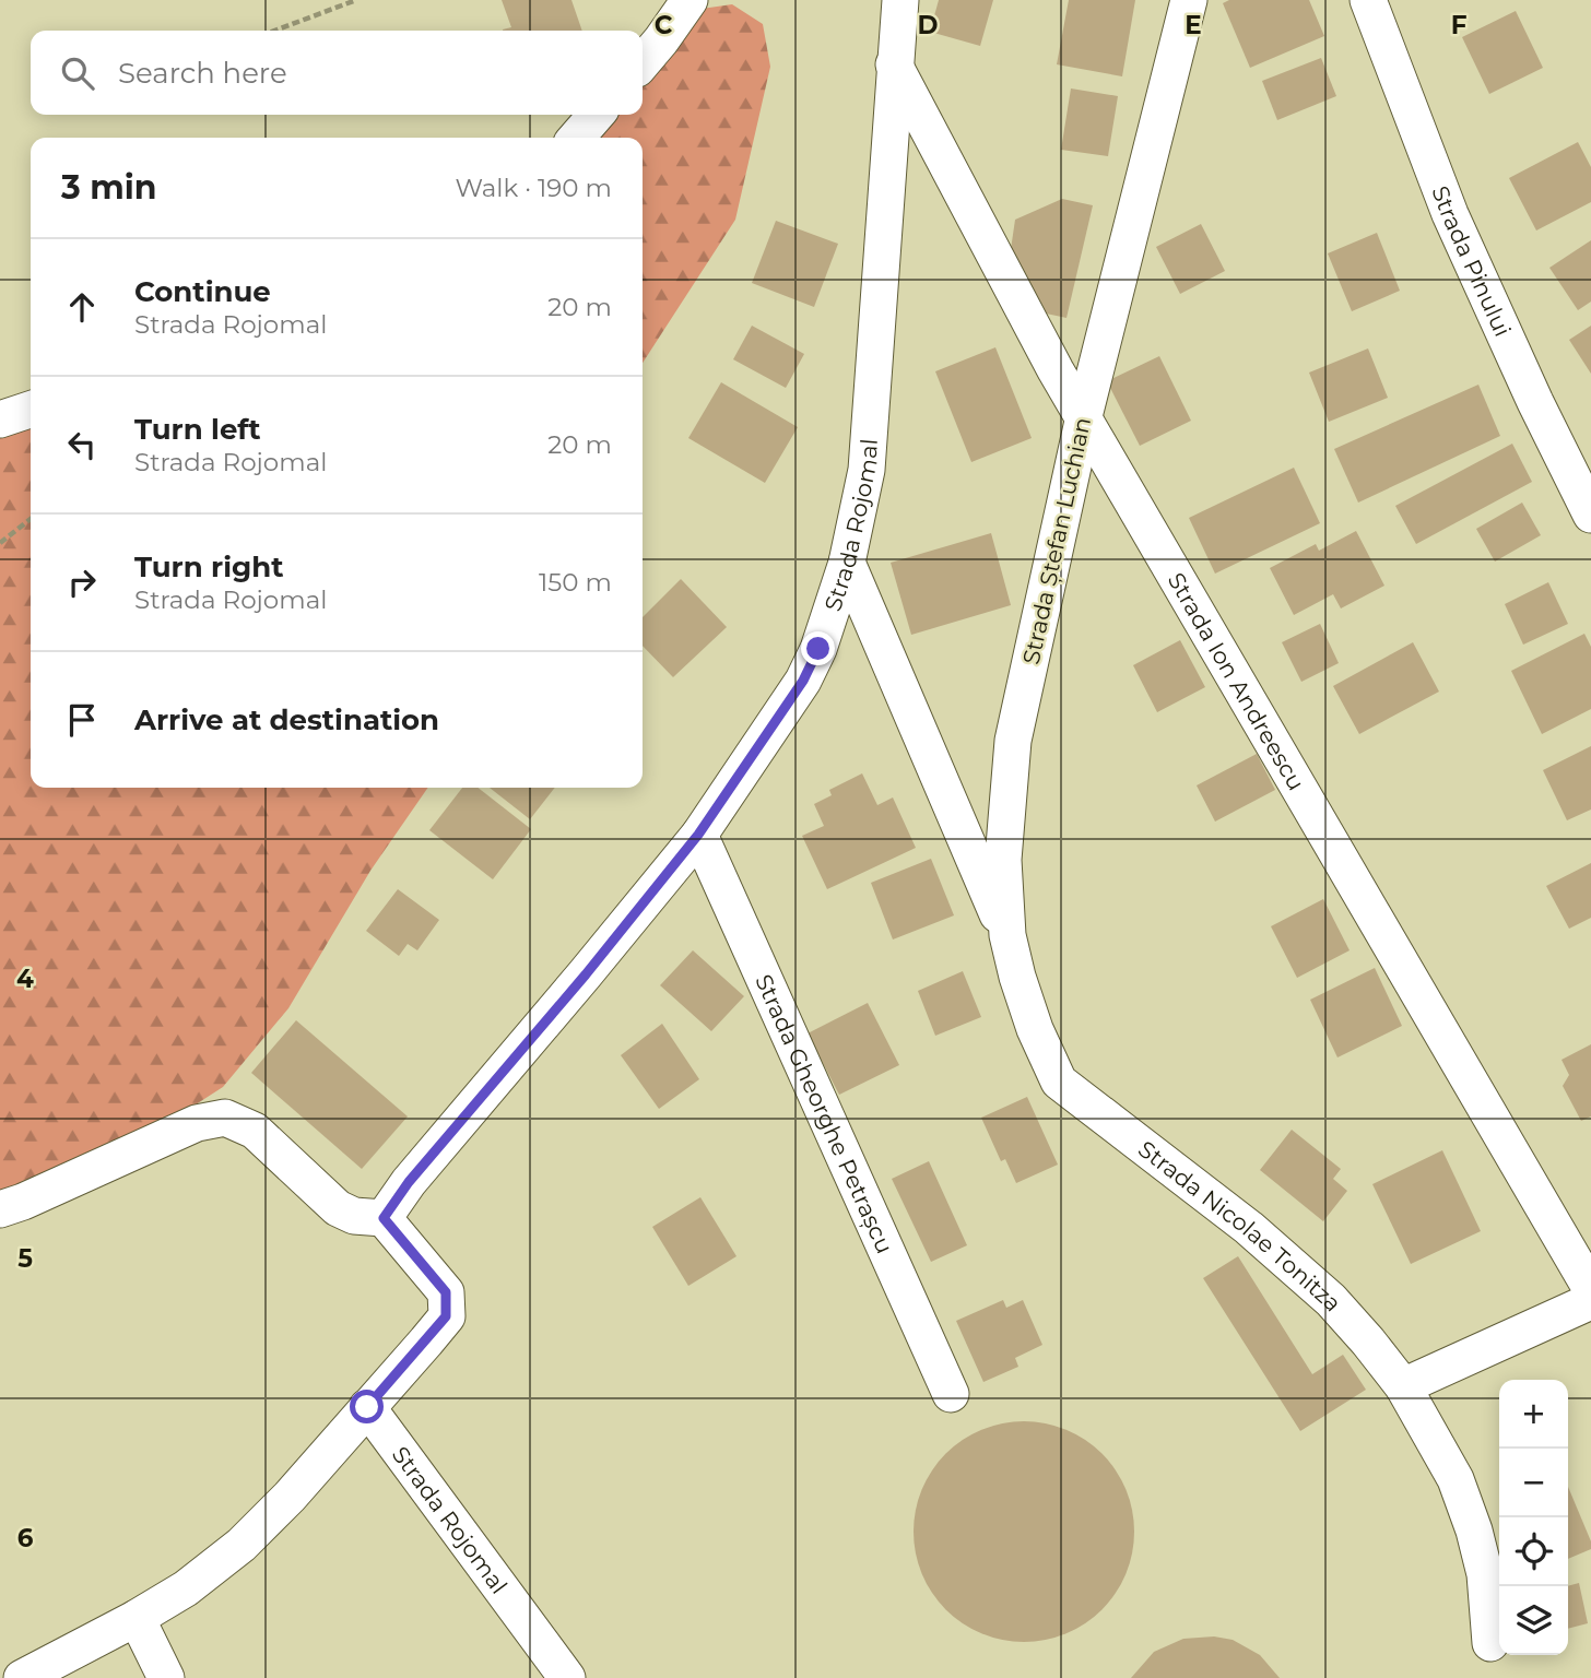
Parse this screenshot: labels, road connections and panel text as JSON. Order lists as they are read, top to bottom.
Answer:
{
  "streets": {
    "street": [
      "Strada Pinului",
      "Strada Rojomal",
      "Strada Ștefan Luchian",
      "Strada Ion Andreescu",
      "Strada Gheorghe Petrașcu",
      "Strada Nicolae Tonitza"
    ]
  },
  "crossings": [
    ["Strada Rojomal", "Strada Ion Andreescu"],
    ["Strada Rojomal", "Strada Gheorghe Petrașcu"],
    ["Strada Ștefan Luchian", "Strada Ion Andreescu"],
    ["Strada Ștefan Luchian", "Strada Nicolae Tonitza"]
  ],
  "page": {
    "search": "Search here",
    "heading": ["3 min", "Walk · 190 m"],
    "list": [
      ["Continue", "Strada Rojomal", "20 m"],
      ["Turn left", "Strada Rojomal", "20 m"],
      ["Turn right", "Strada Rojomal", "150 m"],
      "Arrive at destination"
    ],
    "map_buttons": ["+", "−"]
  },
  "grid": {
    "columns": [
      "C",
      "D",
      "E",
      "F"
    ],
    "rows": ["4", "5", "6"]
  }
}
